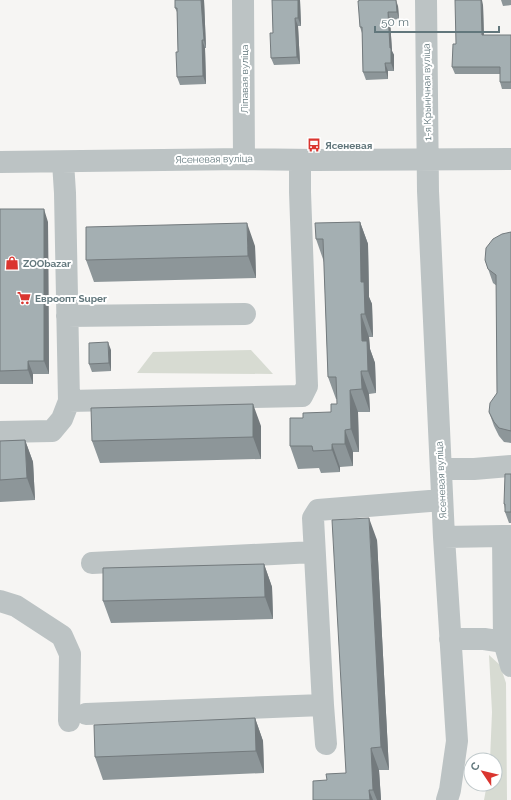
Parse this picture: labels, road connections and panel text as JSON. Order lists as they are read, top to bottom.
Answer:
{
  "streets": {
    "street": ["Ліпавая вуліца", "1-я Крынічная вуліца", "Ясеневая вуліца"]
  },
  "crossings": [
    ["Ліпавая вуліца", "Ясеневая вуліца"],
    ["1-я Крынічная вуліца", "Ясеневая вуліца"]
  ],
  "places": {
    "bus stop": ["Ясеневая"],
    "shop": ["ZOObazar"],
    "supermarket": ["Евроопт Super"]
  },
  "scale_bar": "50 m",
  "north": "top left"
}
